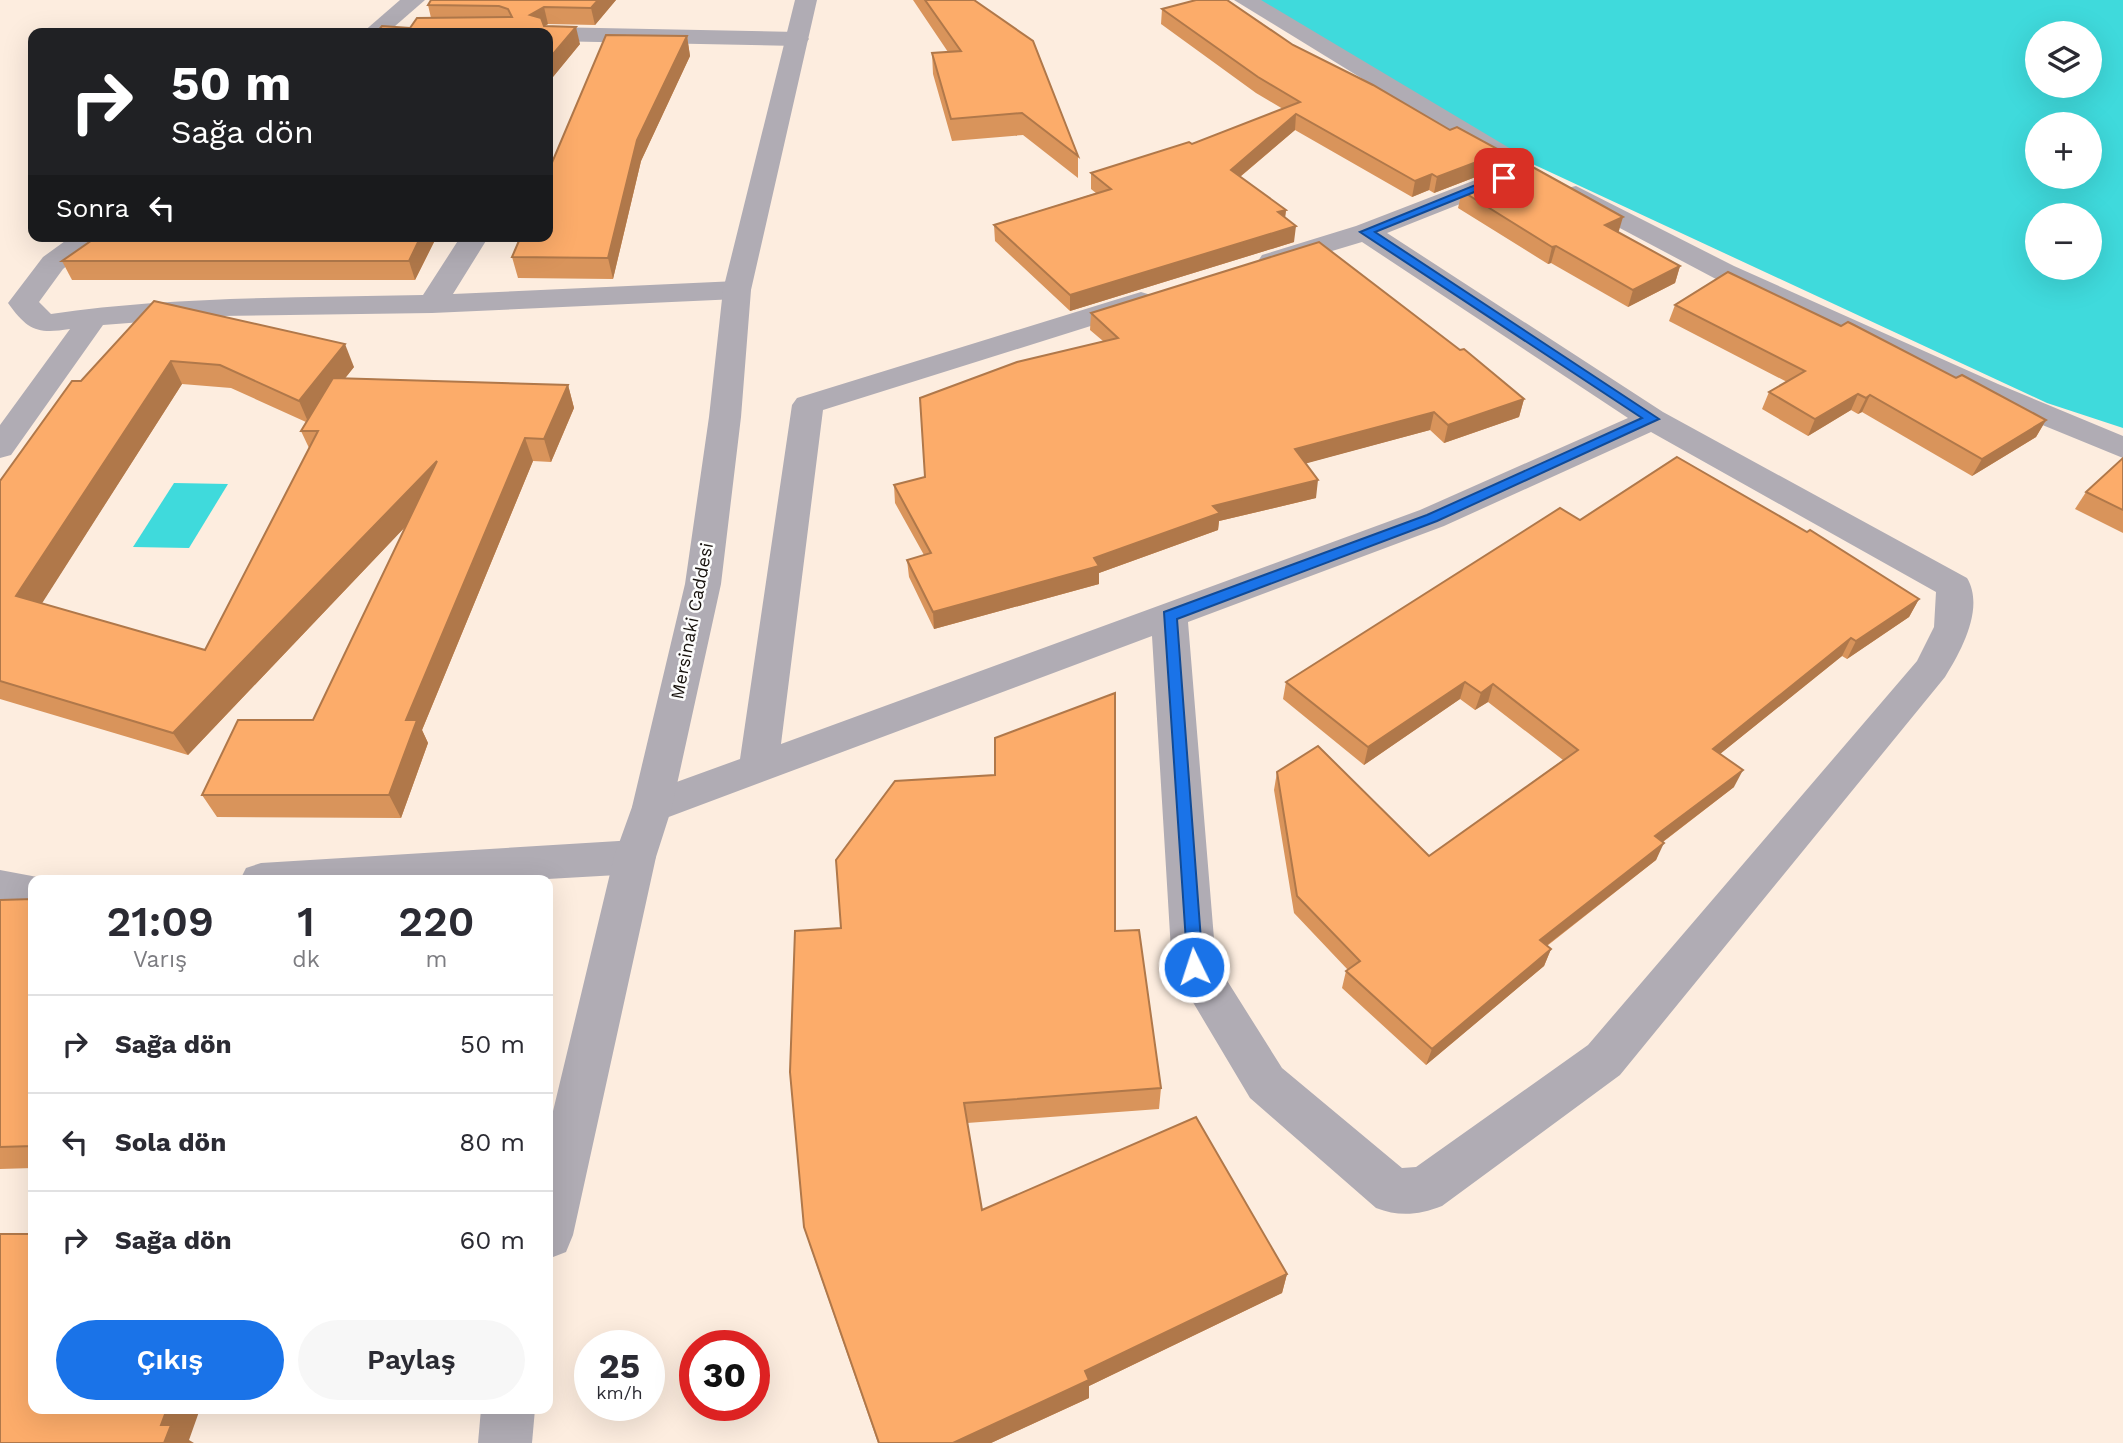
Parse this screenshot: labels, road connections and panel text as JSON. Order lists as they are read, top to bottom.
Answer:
{
  "streets": {
    "street": ["Mersinaki Caddesi"]
  },
  "page": {
    "map_buttons": ["+", "−"],
    "turn": ["50 m", "Sağa dön"],
    "then": "Sonra",
    "eta": [
      "21:09",
      "Varış",
      "1",
      "dk",
      "220",
      "m"
    ],
    "list": [
      {
        "name": "Sağa dön",
        "value": "50 m"
      },
      {
        "name": "Sola dön",
        "value": "80 m"
      },
      {
        "name": "Sağa dön",
        "value": "60 m"
      }
    ],
    "buttons": ["Çıkış", "Paylaş"],
    "speed": "25 km/h",
    "limit": "30"
  }
}
